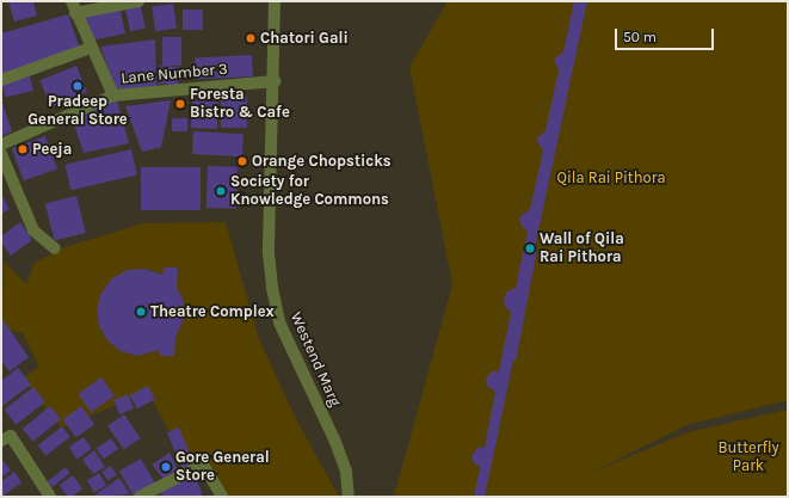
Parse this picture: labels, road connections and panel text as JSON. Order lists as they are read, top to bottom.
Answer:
{
  "streets": {
    "street": ["Lane Number 3", "Westend Marg"]
  },
  "crossings": [
    ["Lane Number 3", "Westend Marg"]
  ],
  "parks": ["Qila Rai Pithora", "Butterfly Park"],
  "places": [
    "Chatori Gali",
    "Pradeep General Store",
    "Foresta Bistro & Cafe",
    "Peeja",
    "Orange Chopsticks",
    "Society for Knowledge Commons",
    "Wall of Qila Rai Pithora",
    "Theatre Complex",
    "Gore General Store"
  ],
  "scale_bar": "50 m"
}
